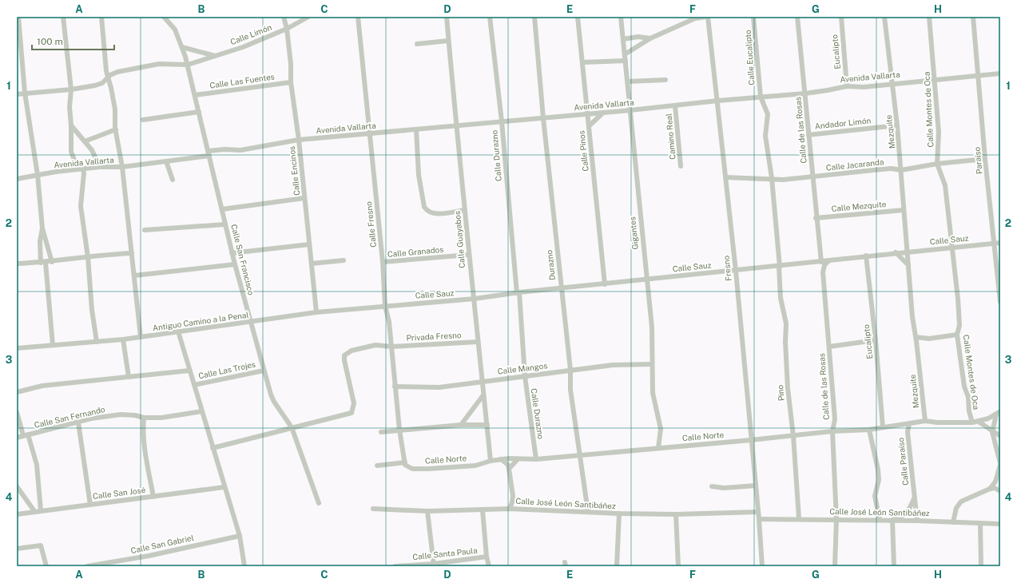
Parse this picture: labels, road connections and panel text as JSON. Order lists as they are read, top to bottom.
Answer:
{
  "streets": {
    "street": [
      "Calle Limón",
      "Eucalipto",
      "Calle Eucalipto",
      "Avenida Vallarta",
      "Calle Las Fuentes",
      "Calle Montes de Oca",
      "Andador Limón",
      "Calle de las Rosas",
      "Mezquite",
      "Camino Real",
      "Calle Pinos",
      "Calle Durazno",
      "Paraíso",
      "Calle Jacaranda",
      "Calle Encinos",
      "Calle Mezquite",
      "Calle Fresno",
      "Gigantes",
      "Calle Guayabos",
      "Calle Sauz",
      "Calle Granados",
      "Calle San Francisco",
      "Durazno",
      "Fresno",
      "Antiguo Camino a la Penal",
      "Privada Fresno",
      "Calle Mangos",
      "Calle Las Trojes",
      "Pino",
      "Calle San Fernando",
      "Calle Norte",
      "Calle Paraíso",
      "Calle San José",
      "Calle José León Santibáñez",
      "Calle San Gabriel",
      "Calle Santa Paula"
    ]
  },
  "crossings": [
    ["Calle Limón", "Calle Encinos"],
    ["Calle Limón", "Calle San Francisco"],
    ["Eucalipto", "Avenida Vallarta"],
    ["Eucalipto", "Calle Sauz"],
    ["Eucalipto", "Calle Norte"],
    ["Calle Eucalipto", "Avenida Vallarta"],
    ["Calle Eucalipto", "Calle Jacaranda"],
    ["Calle Eucalipto", "Pino"],
    ["Avenida Vallarta", "Calle Montes de Oca"],
    ["Avenida Vallarta", "Calle de las Rosas"],
    ["Avenida Vallarta", "Mezquite"],
    ["Avenida Vallarta", "Camino Real"],
    ["Avenida Vallarta", "Calle Pinos"],
    ["Avenida Vallarta", "Calle Durazno"],
    ["Avenida Vallarta", "Paraíso"],
    ["Avenida Vallarta", "Calle Encinos"],
    ["Avenida Vallarta", "Calle Fresno"],
    ["Avenida Vallarta", "Gigantes"],
    ["Avenida Vallarta", "Calle Guayabos"],
    ["Avenida Vallarta", "Calle San Francisco"],
    ["Avenida Vallarta", "Durazno"],
    ["Avenida Vallarta", "Fresno"],
    ["Calle Las Fuentes", "Calle Encinos"],
    ["Calle Las Fuentes", "Calle San Francisco"],
    ["Calle Montes de Oca", "Calle Jacaranda"],
    ["Calle Montes de Oca", "Calle Sauz"],
    ["Calle Montes de Oca", "Calle Norte"],
    ["Andador Limón", "Calle de las Rosas"],
    ["Andador Limón", "Mezquite"],
    ["Calle de las Rosas", "Calle Jacaranda"],
    ["Calle de las Rosas", "Calle Mezquite"],
    ["Calle de las Rosas", "Calle Sauz"],
    ["Calle de las Rosas", "Calle Norte"],
    ["Calle de las Rosas", "Calle José León Santibáñez"],
    ["Mezquite", "Calle Jacaranda"],
    ["Mezquite", "Calle Mezquite"],
    ["Mezquite", "Calle Sauz"],
    ["Mezquite", "Calle Norte"],
    ["Calle Pinos", "Calle Sauz"],
    ["Calle Durazno", "Calle Sauz"],
    ["Calle Durazno", "Calle Mangos"],
    ["Calle Durazno", "Calle Norte"],
    ["Paraíso", "Calle Jacaranda"],
    ["Paraíso", "Calle Sauz"],
    ["Calle Jacaranda", "Fresno"],
    ["Calle Jacaranda", "Pino"],
    ["Calle Encinos", "Antiguo Camino a la Penal"],
    ["Calle Fresno", "Calle Sauz"],
    ["Calle Fresno", "Calle Granados"],
    ["Calle Fresno", "Antiguo Camino a la Penal"],
    ["Calle Fresno", "Privada Fresno"],
    ["Calle Fresno", "Calle Mangos"],
    ["Calle Fresno", "Calle Norte"],
    ["Gigantes", "Calle Sauz"],
    ["Gigantes", "Calle Mangos"],
    ["Gigantes", "Calle Norte"],
    ["Calle Guayabos", "Calle Sauz"],
    ["Calle Guayabos", "Calle Granados"],
    ["Calle Guayabos", "Privada Fresno"],
    ["Calle Guayabos", "Calle Mangos"],
    ["Calle Guayabos", "Calle Norte"],
    ["Calle Sauz", "Durazno"],
    ["Calle Sauz", "Fresno"],
    ["Calle Sauz", "Antiguo Camino a la Penal"],
    ["Calle Sauz", "Pino"],
    ["Calle San Francisco", "Antiguo Camino a la Penal"],
    ["Calle San Francisco", "Privada Fresno"],
    ["Calle San Francisco", "Calle Las Trojes"],
    ["Durazno", "Calle Mangos"],
    ["Durazno", "Calle Norte"],
    ["Durazno", "Calle José León Santibáñez"],
    ["Fresno", "Calle Norte"],
    ["Fresno", "Calle José León Santibáñez"],
    ["Pino", "Calle Norte"],
    ["Pino", "Calle José León Santibáñez"],
    ["Calle Norte", "Calle Paraíso"],
    ["Calle Paraíso", "Calle José León Santibáñez"]
  ],
  "scale_bar": "100 m",
  "grid": {
    "columns": [
      "A",
      "B",
      "C",
      "D",
      "E",
      "F",
      "G",
      "H"
    ],
    "rows": [
      "1",
      "2",
      "3",
      "4"
    ]
  }
}
